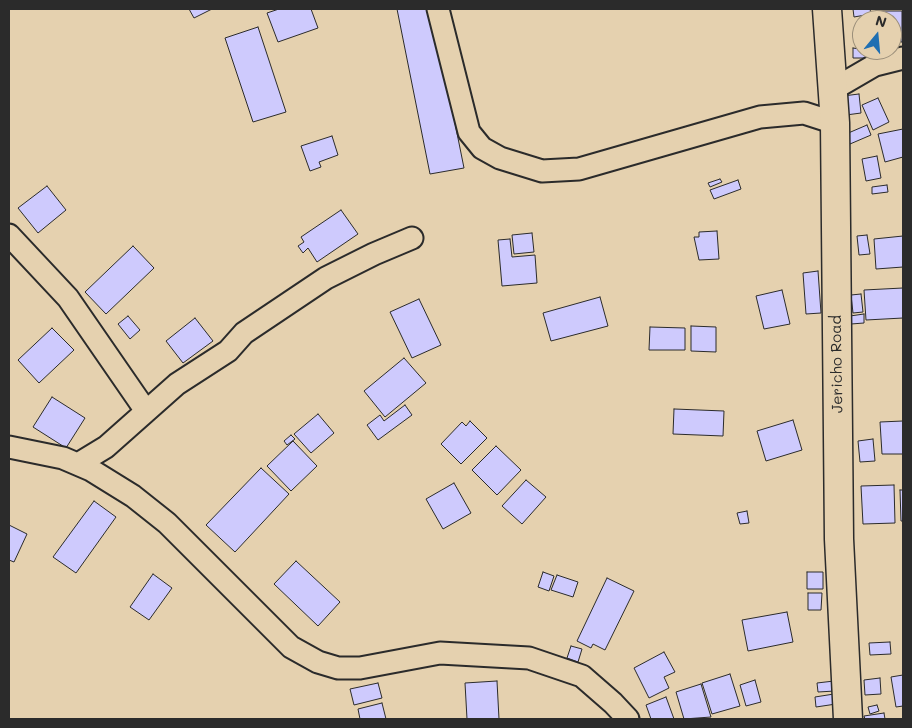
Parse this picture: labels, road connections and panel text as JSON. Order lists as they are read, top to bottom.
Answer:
{
  "streets": {
    "street": ["Jericho Road"]
  },
  "north": "top"
}
